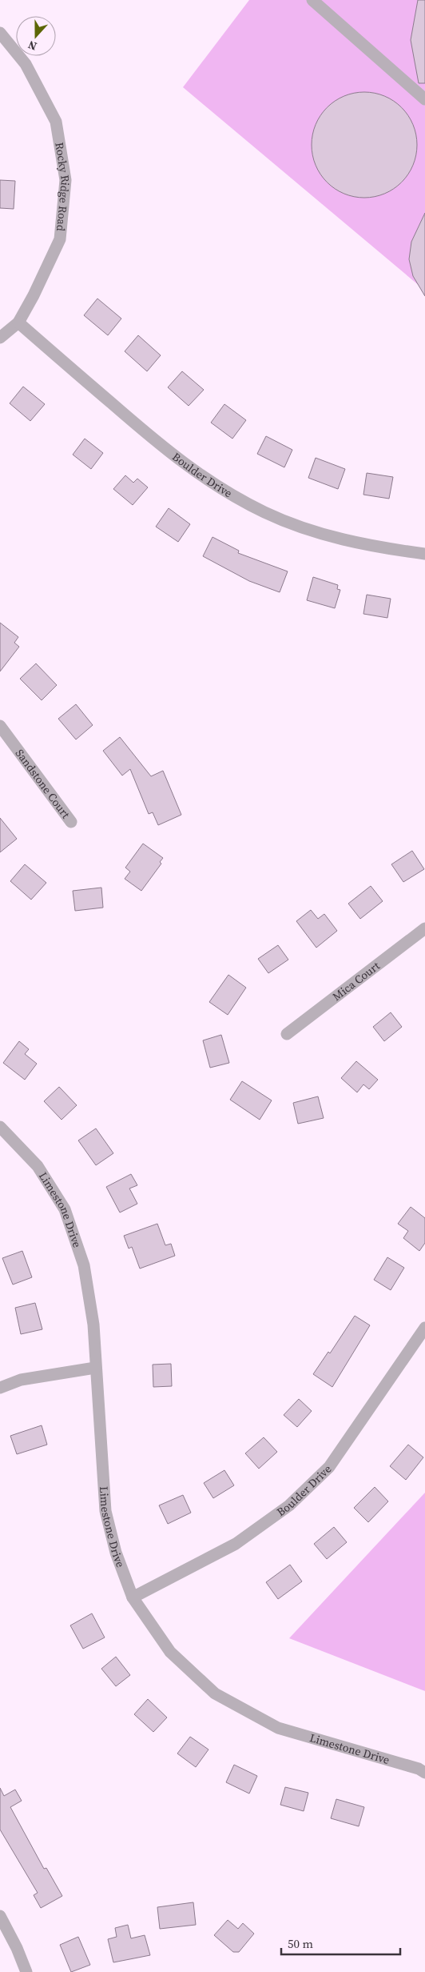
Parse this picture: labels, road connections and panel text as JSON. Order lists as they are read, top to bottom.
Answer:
{
  "streets": {
    "street": [
      "Rocky Ridge Road",
      "Boulder Drive",
      "Sandstone Court",
      "Mica Court",
      "Limestone Drive"
    ]
  },
  "crossings": [
    ["Rocky Ridge Road", "Boulder Drive"],
    ["Boulder Drive", "Limestone Drive"]
  ],
  "scale_bar": "50 m",
  "north": "bottom"
}
